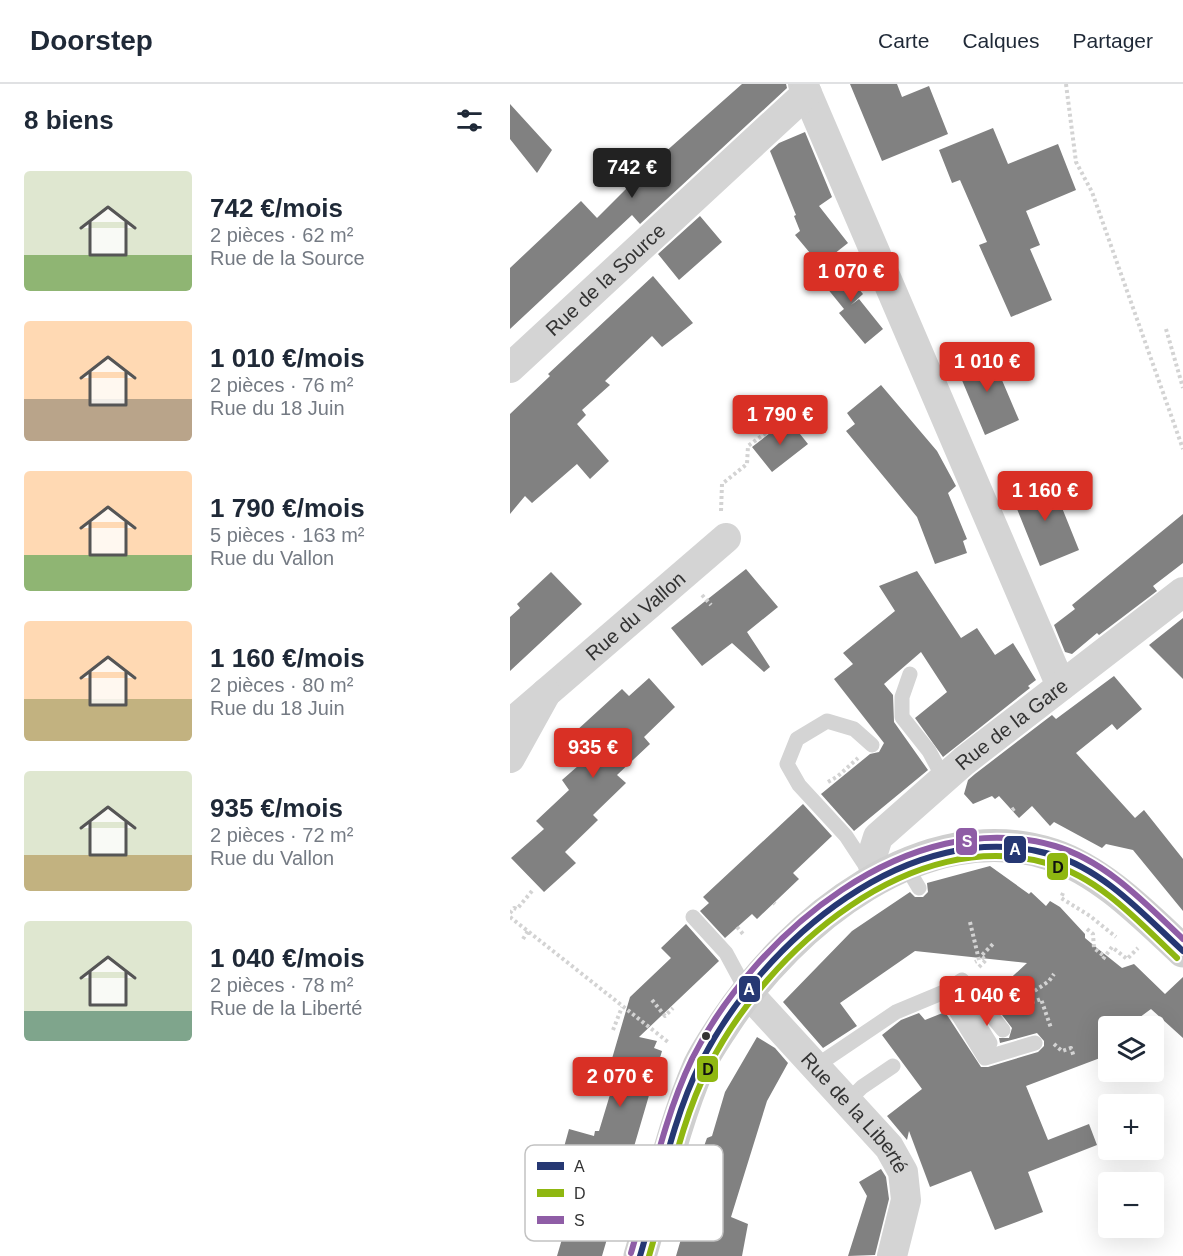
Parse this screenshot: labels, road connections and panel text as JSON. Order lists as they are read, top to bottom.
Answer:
{
  "streets": {
    "street": [
      "Rue de la Source",
      "Rue du Vallon",
      "Rue de la Gare",
      "Rue de la Liberté"
    ]
  },
  "lines": ["transit line S", "transit line A", "transit line D"],
  "legend": ["A", "D", "S"],
  "page": {
    "header": "Doorstep",
    "nav": ["Carte", "Calques", "Partager"],
    "heading": "8 biens",
    "price": [
      "742 €",
      "1 070 €",
      "1 010 €",
      "1 790 €",
      "1 160 €",
      "935 €",
      "1 040 €",
      "2 070 €"
    ],
    "list": [
      {
        "name": "742 €/mois",
        "note": "2 pièces · 62 m² · Rue de la Source"
      },
      {
        "name": "1 010 €/mois",
        "note": "2 pièces · 76 m² · Rue du 18 Juin"
      },
      {
        "name": "1 790 €/mois",
        "note": "5 pièces · 163 m² · Rue du Vallon"
      },
      {
        "name": "1 160 €/mois",
        "note": "2 pièces · 80 m² · Rue du 18 Juin"
      },
      {
        "name": "935 €/mois",
        "note": "2 pièces · 72 m² · Rue du Vallon"
      },
      {
        "name": "1 040 €/mois",
        "note": "2 pièces · 78 m² · Rue de la Liberté"
      }
    ],
    "map_buttons": ["+", "−"]
  }
}
